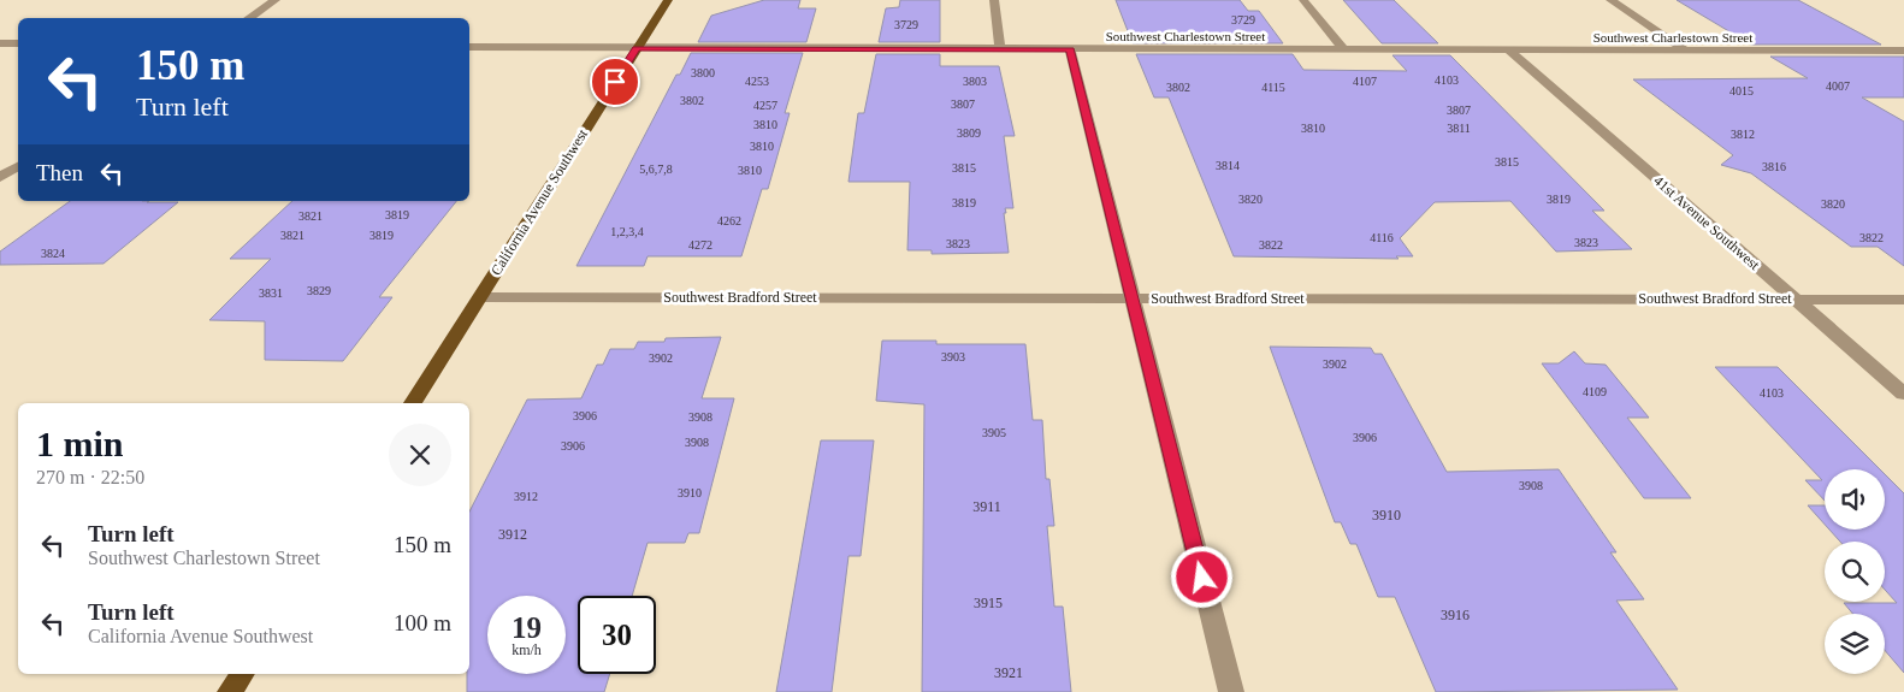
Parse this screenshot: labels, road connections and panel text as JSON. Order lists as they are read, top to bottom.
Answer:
{
  "streets": {
    "main road": ["California Avenue Southwest"],
    "street": ["Southwest Charlestown Street", "41st Avenue Southwest", "Southwest Bradford Street"]
  },
  "crossings": [
    ["Southwest Charlestown Street", "California Avenue Southwest"],
    ["Southwest Charlestown Street", "41st Avenue Southwest"],
    ["California Avenue Southwest", "Southwest Bradford Street"],
    ["41st Avenue Southwest", "Southwest Bradford Street"]
  ],
  "house_numbers": [
    "3729",
    "3729",
    "3800",
    "4103",
    "4253",
    "3803",
    "4107",
    "4007",
    "3802",
    "4115",
    "4015",
    "3802",
    "3807",
    "4257",
    "3807",
    "3810",
    "3810",
    "3811",
    "3809",
    "3812",
    "3810",
    "3815",
    "3814",
    "3816",
    "3815",
    "5,6,7,8",
    "3810",
    "3820",
    "3819",
    "3819",
    "3820",
    "3819",
    "3821",
    "4262",
    "1,2,3,4",
    "3821",
    "3819",
    "4116",
    "3822",
    "3823",
    "3823",
    "4272",
    "3822",
    "3824",
    "3829",
    "3831",
    "3903",
    "3902",
    "3902",
    "4109",
    "4103",
    "3906",
    "3908",
    "3905",
    "3906",
    "3908",
    "3906",
    "3908",
    "3910",
    "3912",
    "3911",
    "3910",
    "3912",
    "3915",
    "3916",
    "3921"
  ],
  "page": {
    "turn": ["150 m", "Turn left"],
    "then": "Then",
    "heading": ["1 min", "270 m · 22:50"],
    "list": [
      {
        "name": "Turn left",
        "note": "Southwest Charlestown Street",
        "value": "150 m"
      },
      {
        "name": "Turn left",
        "note": "California Avenue Southwest",
        "value": "100 m"
      }
    ],
    "speed": "19 km/h",
    "limit": "30"
  }
}
